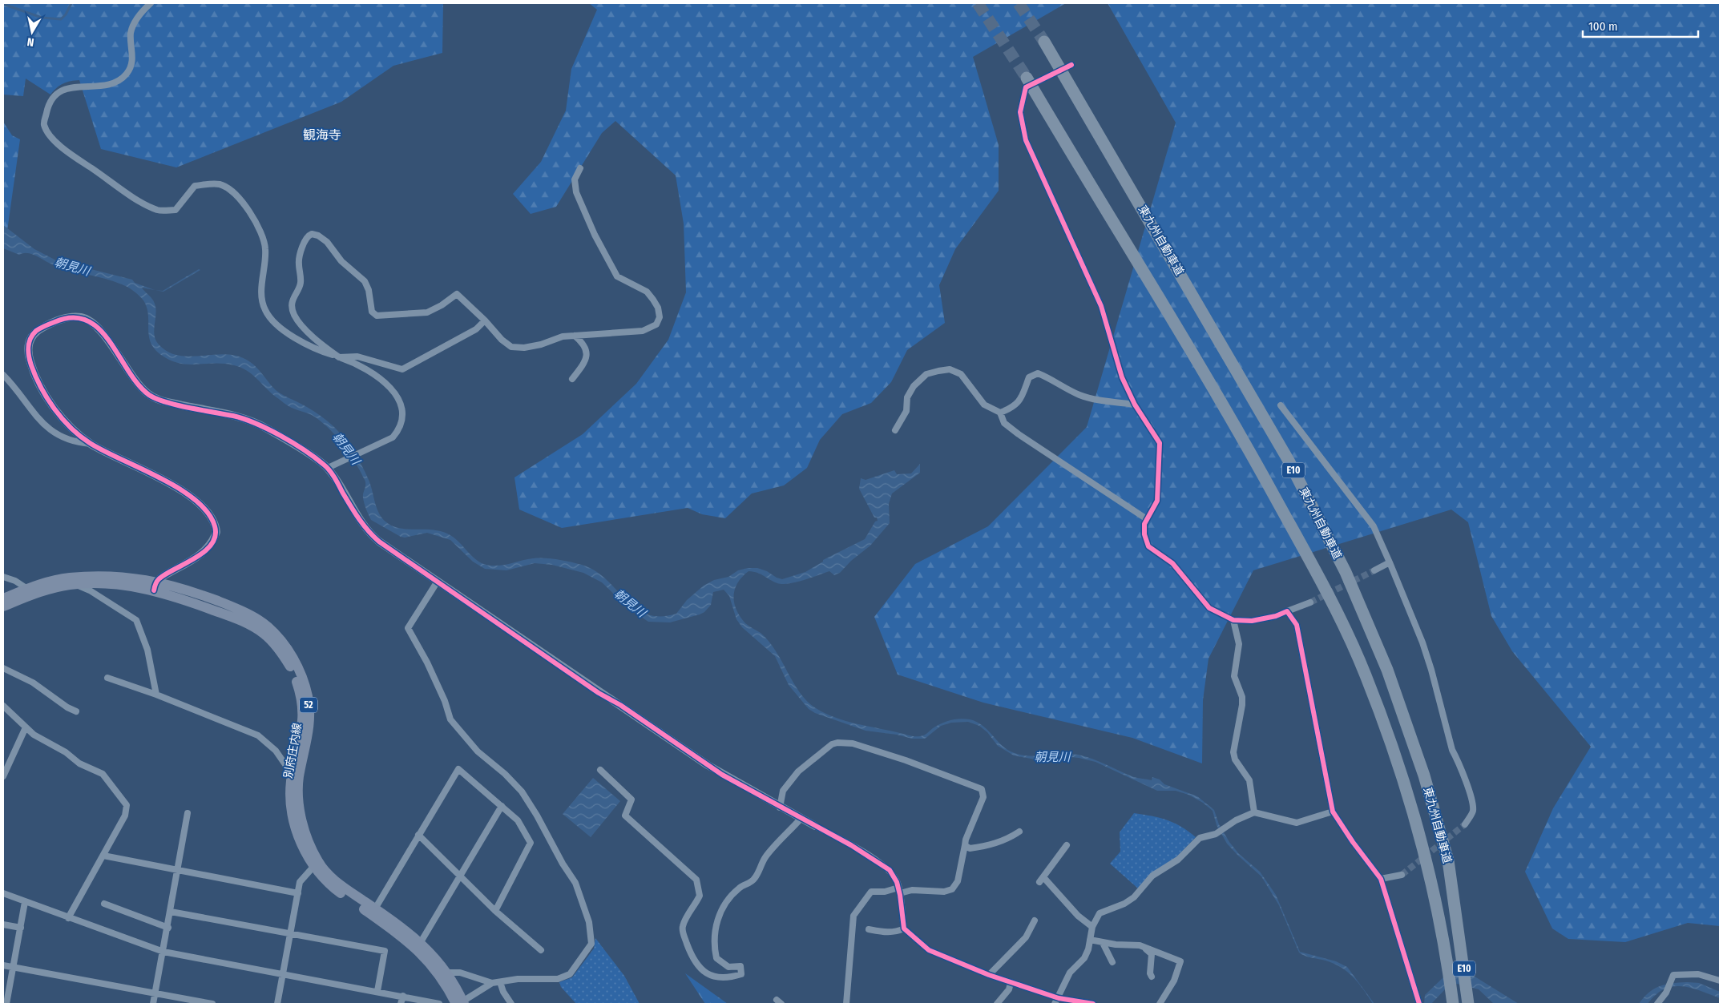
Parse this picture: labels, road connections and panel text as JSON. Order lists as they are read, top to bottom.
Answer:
{
  "streets": {
    "highway": ["東九州自動車道", "E10"],
    "main road": ["52", "別府庄内線"]
  },
  "districts": ["観海寺"],
  "water": ["朝見川"],
  "scale_bar": "100 m",
  "north": "bottom"
}
